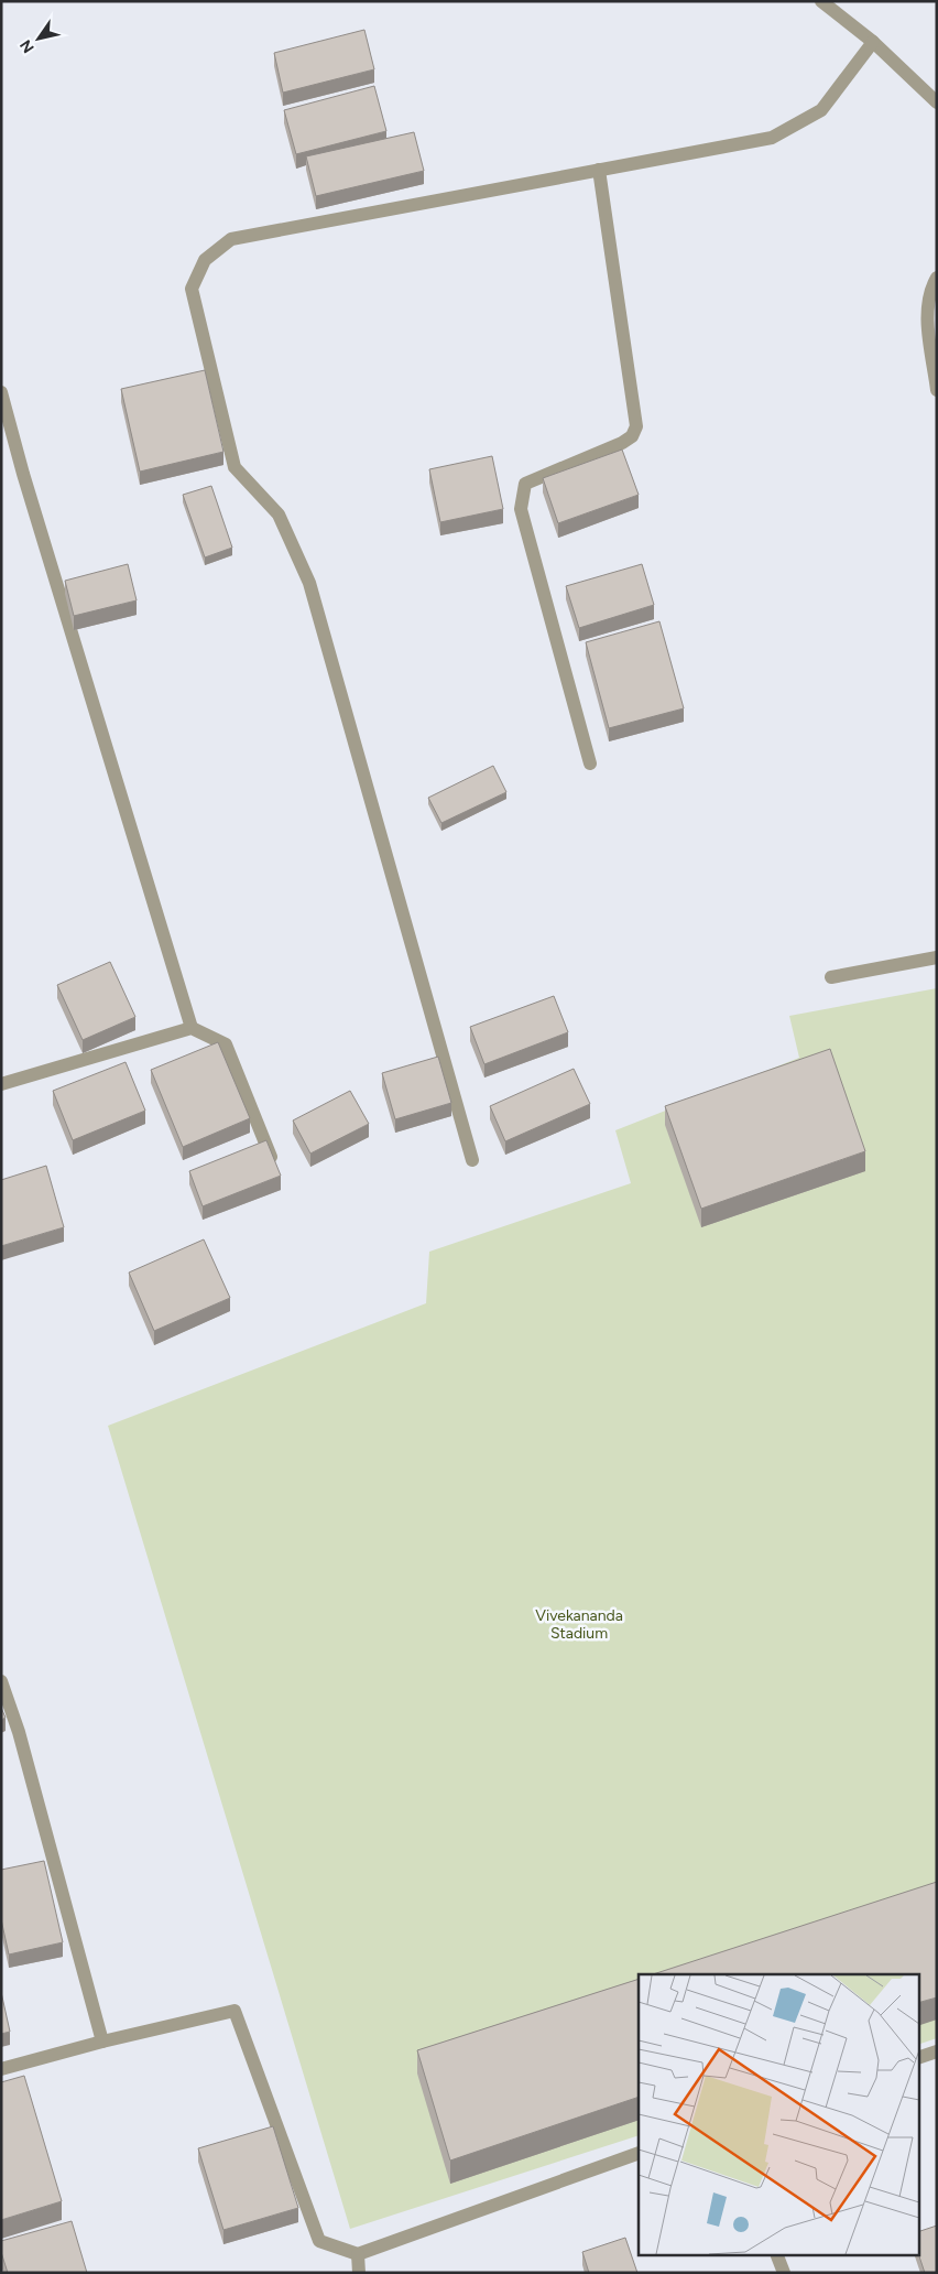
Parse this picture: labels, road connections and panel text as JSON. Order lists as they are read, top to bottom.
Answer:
{
  "parks": ["Vivekananda Stadium"],
  "north": "bottom left"
}
